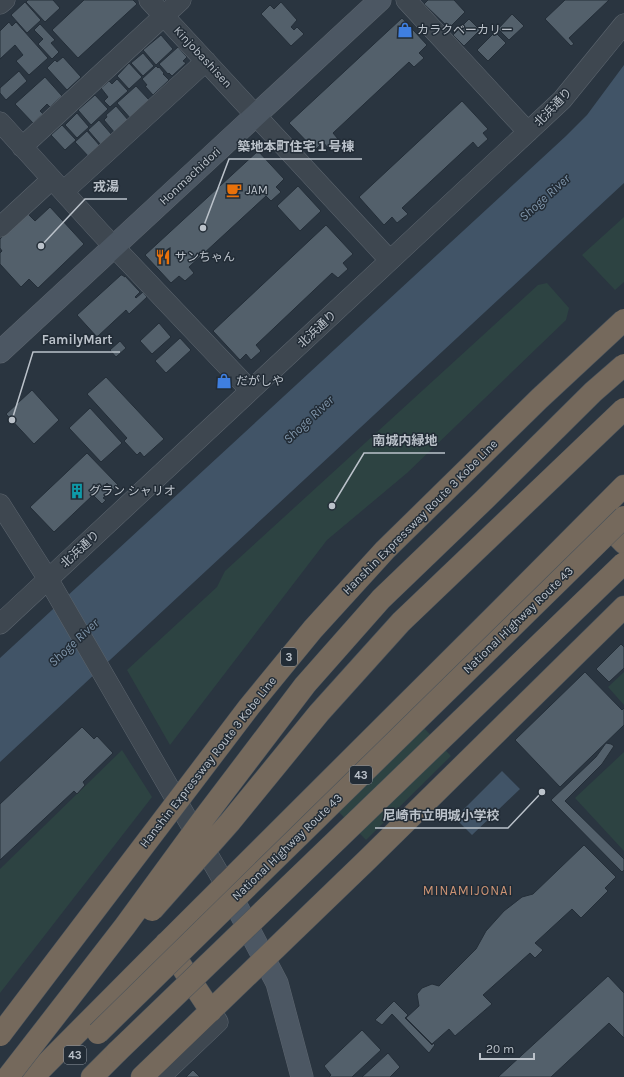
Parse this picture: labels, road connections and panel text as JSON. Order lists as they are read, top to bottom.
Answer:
{
  "streets": {
    "highway": [
      "Hanshin Expressway Route 3 Kobe Line",
      "National Highway Route 43",
      "3",
      "43"
    ],
    "street": ["Kinjobashisen", "北浜通り", "Honmachidori"]
  },
  "crossings": [
    ["Kinjobashisen", "Honmachidori"]
  ],
  "districts": ["MINAMIJONAI"],
  "water": ["Shoge River"],
  "places": {
    "shop": ["カラクベーカリー", "だがしや"],
    "cafe": ["JAM"],
    "other": [
      "築地本町住宅１号棟",
      "戎湯",
      "FamilyMart",
      "南城内緑地",
      "尼崎市立明城小学校"
    ],
    "restaurant": ["サンちゃん"],
    "building": ["グラン シャリオ"]
  },
  "scale_bar": "20 m"
}
